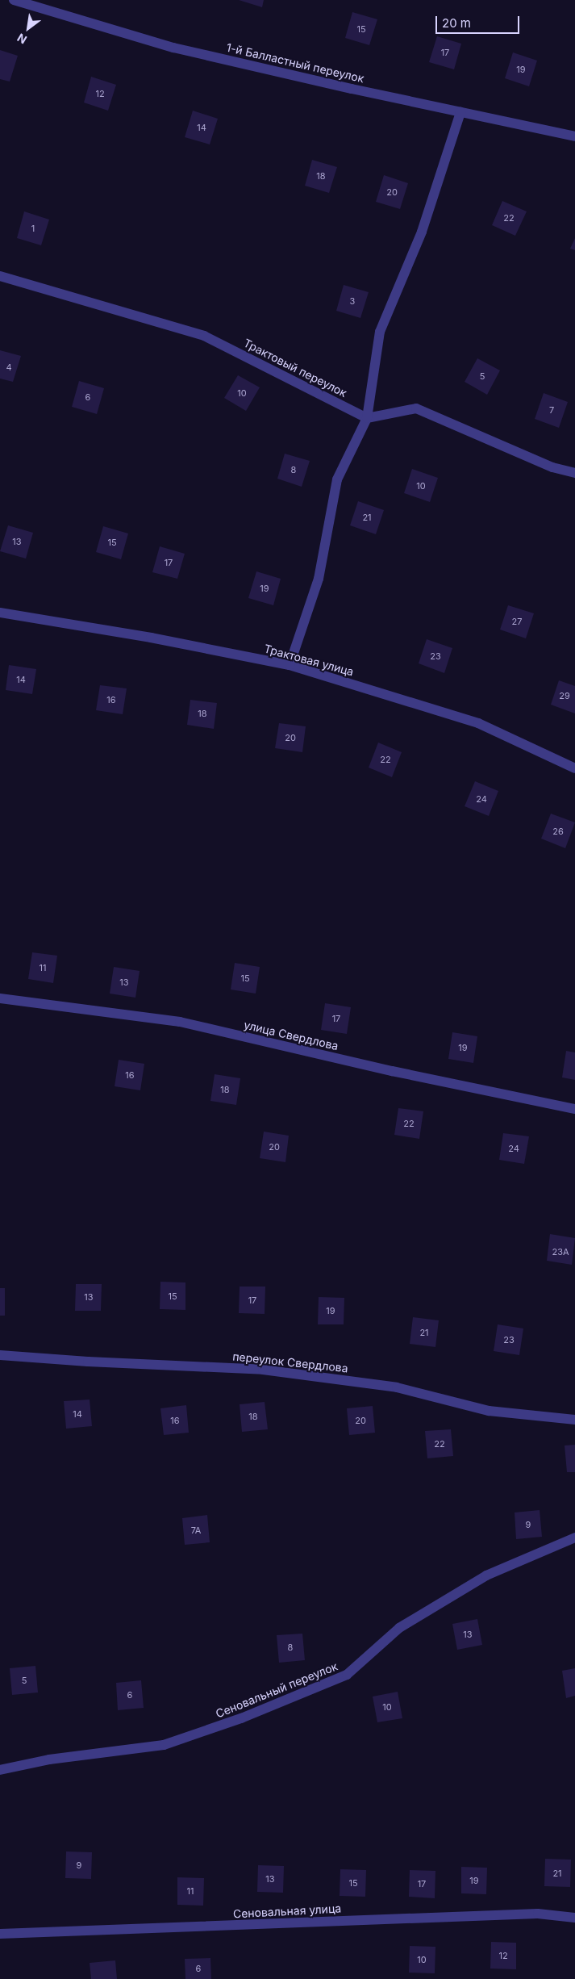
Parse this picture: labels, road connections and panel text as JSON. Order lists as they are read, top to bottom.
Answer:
{
  "streets": {
    "street": [
      "1-й Балластный переулок",
      "Трактовый переулок",
      "Трактовая улица",
      "улица Свердлова",
      "переулок Свердлова",
      "Сеновальный переулок",
      "Сеновальная улица"
    ]
  },
  "house_numbers": [
    "15",
    "17",
    "19",
    "12",
    "14",
    "18",
    "20",
    "22",
    "1",
    "3",
    "4",
    "5",
    "10",
    "6",
    "7",
    "8",
    "10",
    "21",
    "13",
    "15",
    "17",
    "19",
    "27",
    "23",
    "14",
    "29",
    "16",
    "18",
    "20",
    "22",
    "24",
    "26",
    "11",
    "15",
    "13",
    "17",
    "19",
    "16",
    "18",
    "22",
    "20",
    "24",
    "23А",
    "15",
    "13",
    "17",
    "19",
    "21",
    "23",
    "14",
    "18",
    "16",
    "20",
    "22",
    "9",
    "7А",
    "13",
    "8",
    "5",
    "6",
    "10",
    "9",
    "21",
    "13",
    "19",
    "15",
    "17",
    "11",
    "12",
    "10",
    "6"
  ],
  "scale_bar": "20 m",
  "north": "bottom left"
}
